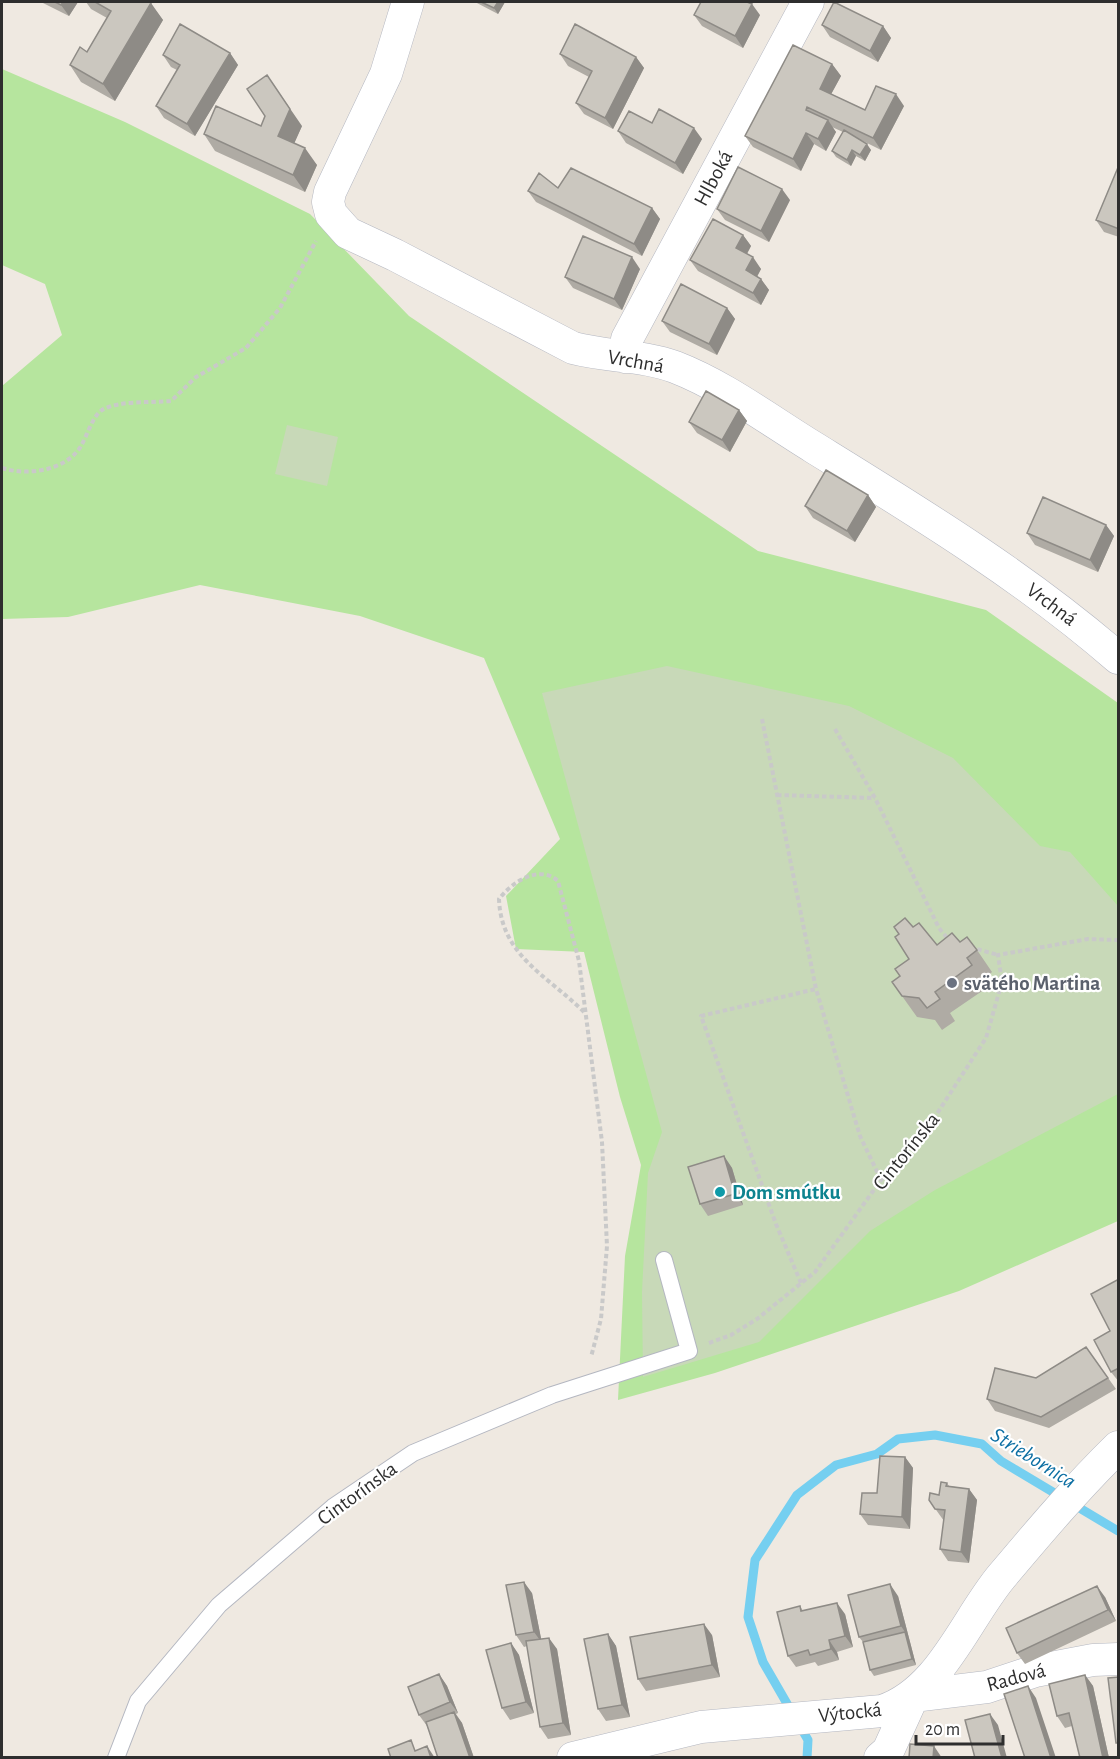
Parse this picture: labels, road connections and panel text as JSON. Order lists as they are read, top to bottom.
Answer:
{
  "streets": {
    "street": [
      "Hlboká",
      "Vrchná",
      "Radová",
      "Výtocká"
    ],
    "lane": ["Cintorínska"]
  },
  "crossings": [
    ["Hlboká", "Vrchná"],
    ["Radová", "Výtocká"]
  ],
  "water": ["Striebornica"],
  "places": ["svätého Martina", "Dom smútku"],
  "scale_bar": "20 m"
}
